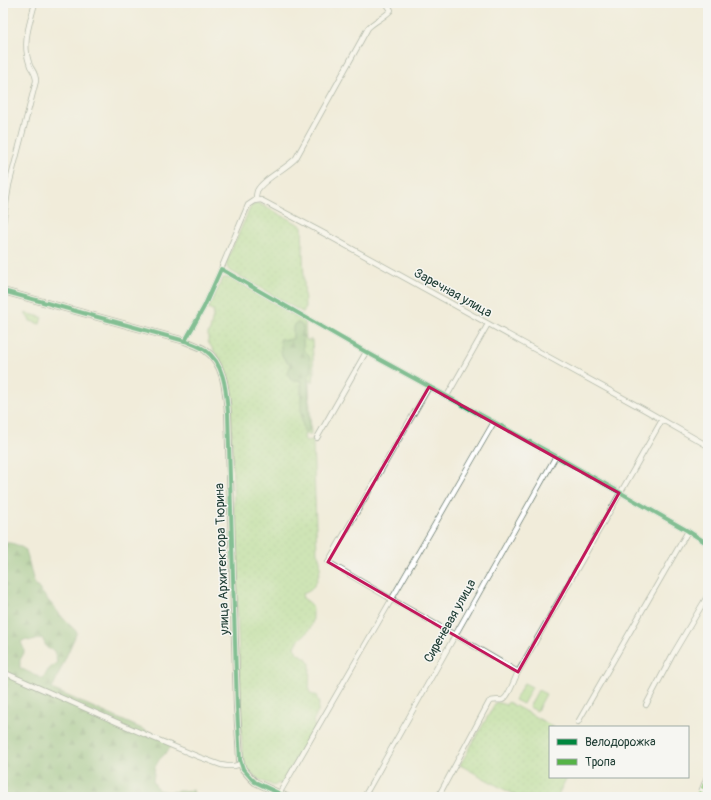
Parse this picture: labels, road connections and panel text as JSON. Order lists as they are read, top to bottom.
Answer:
{
  "streets": {
    "street": ["Заречная улица", "улица Архитектора Тюрина", "Сиреневая улица"]
  },
  "legend": ["Велодорожка", "Тропа"]
}
